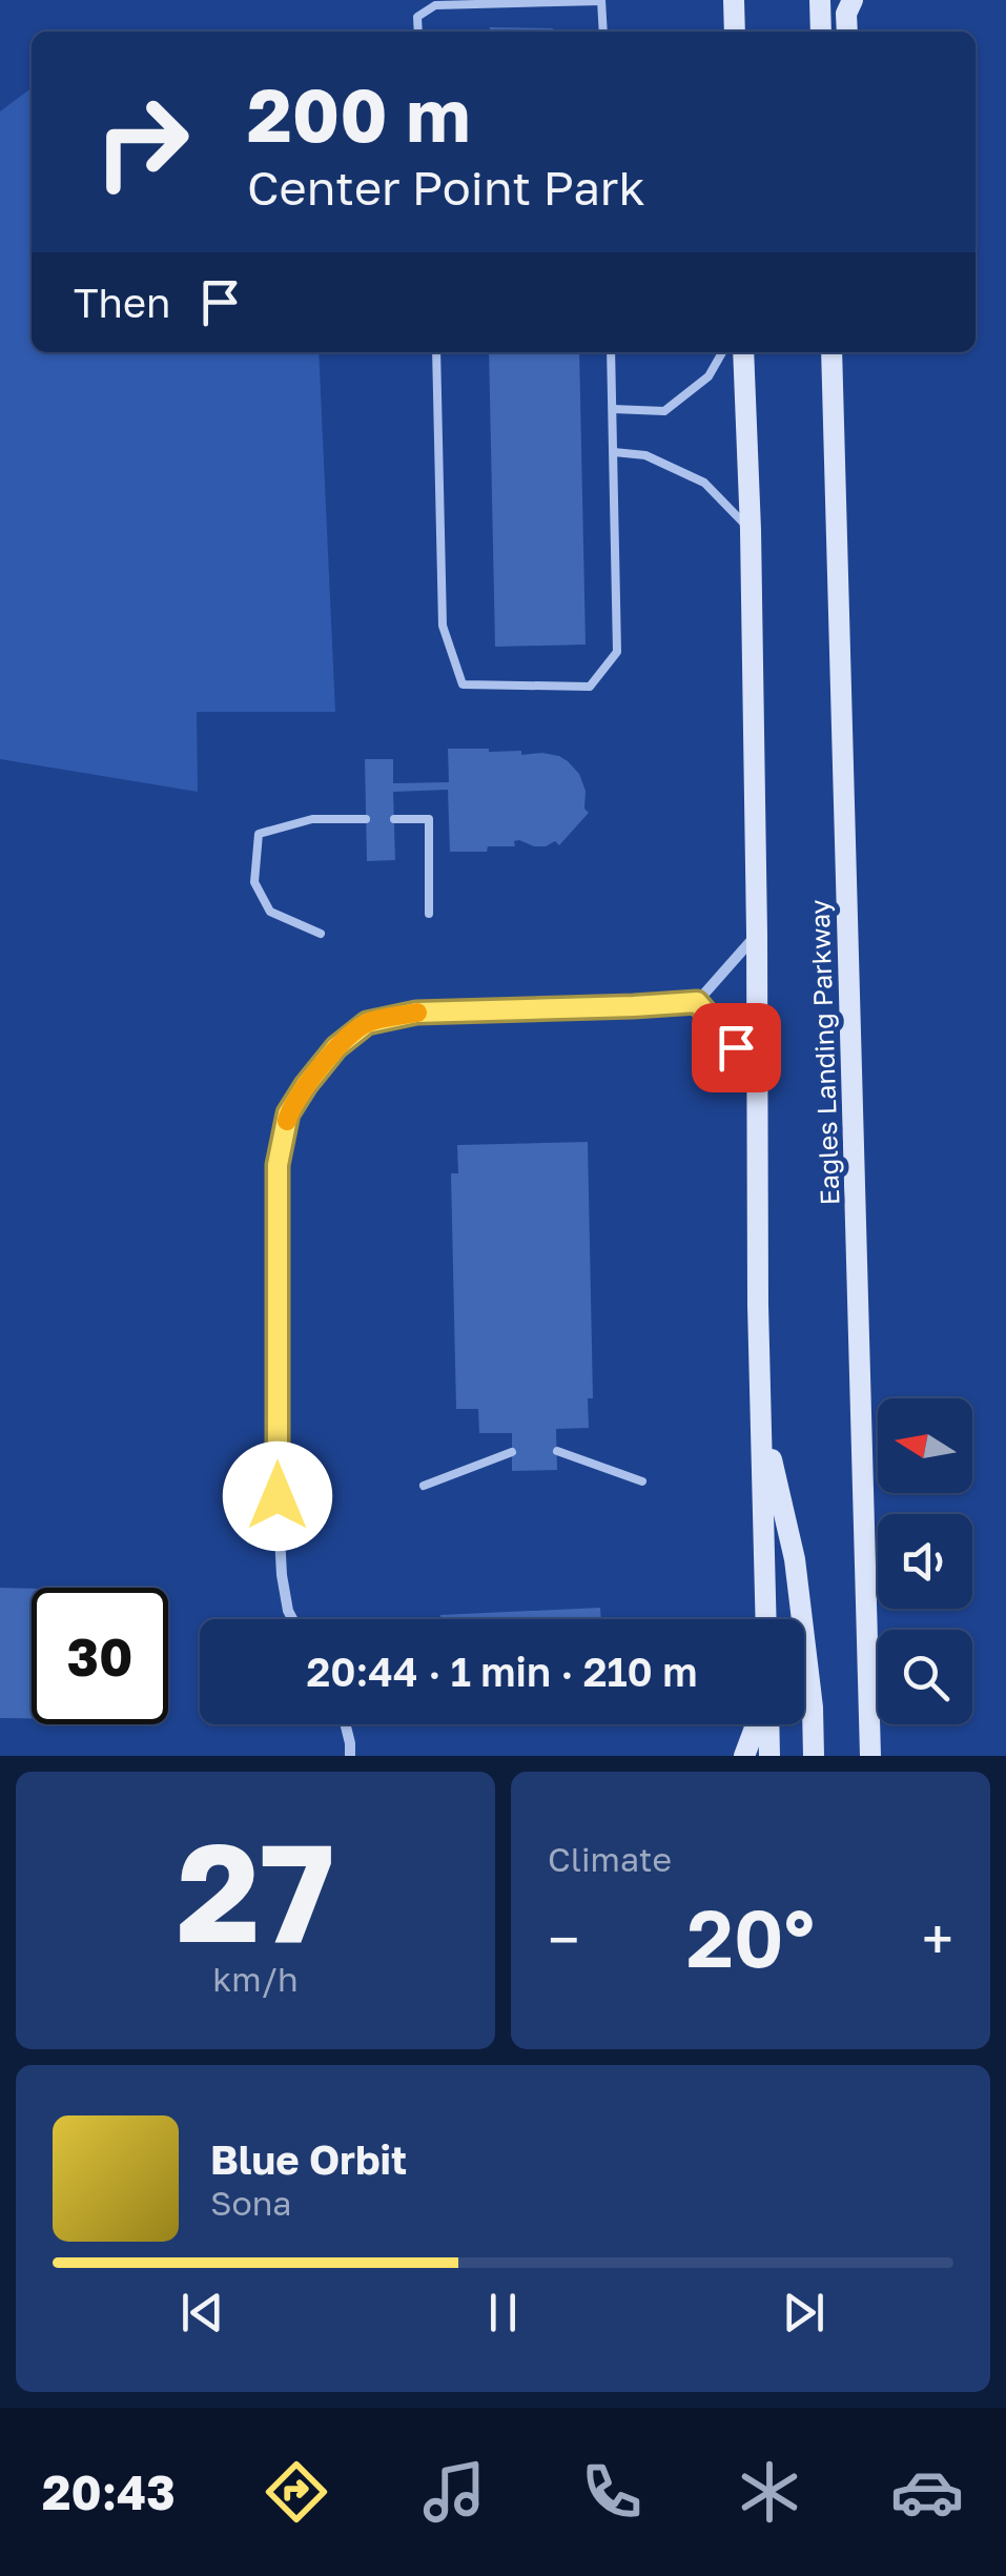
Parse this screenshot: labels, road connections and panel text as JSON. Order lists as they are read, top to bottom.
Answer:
{
  "streets": {
    "main road": ["Eagles Landing Parkway"]
  },
  "north": "left",
  "page": {
    "turn": ["200 m", "Center Point Park"],
    "then": "Then",
    "limit": "30",
    "trip": "20:44 · 1 min · 210 m",
    "tile": [
      ["27", "km/h"],
      "Climate"
    ],
    "heat": ["−", "20°", "+"],
    "song": ["Blue Orbit", "Sona"],
    "tabs": "20:43"
  }
}
